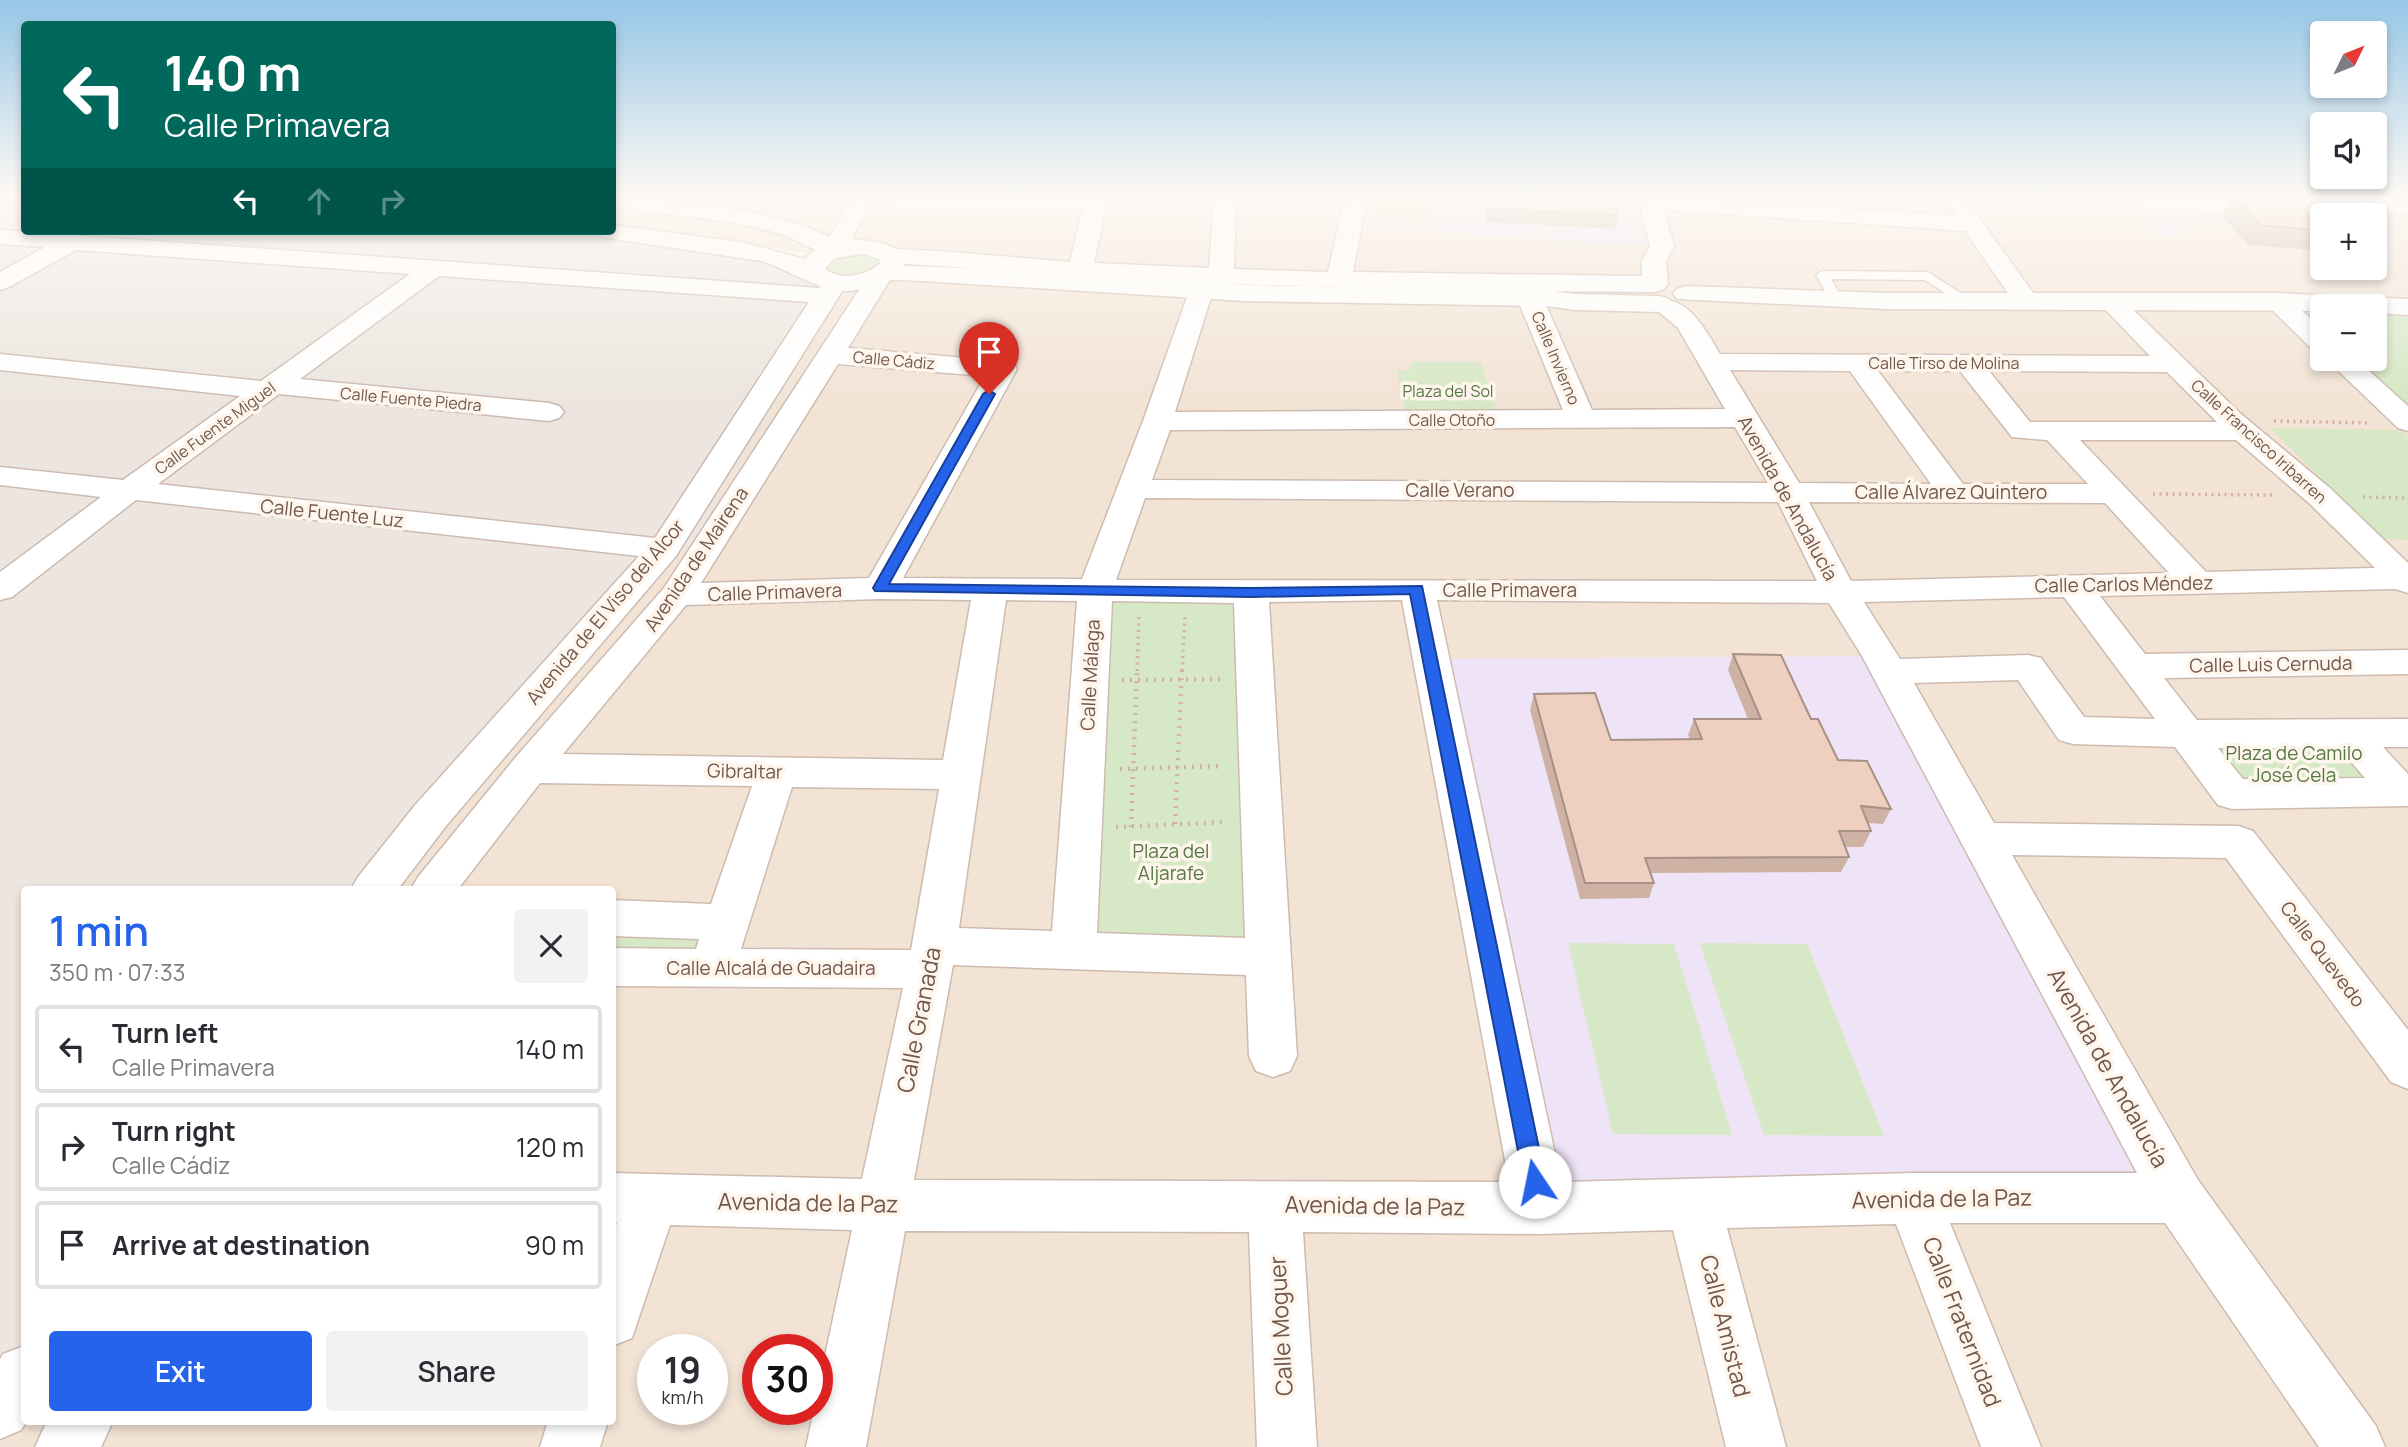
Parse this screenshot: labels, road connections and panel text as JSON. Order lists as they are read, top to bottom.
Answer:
{
  "streets": {
    "street": [
      "Calle Invierno",
      "Calle Cádiz",
      "Calle Tirso de Molina",
      "Calle Fuente Piedra",
      "Calle Otoño",
      "Calle Fuente Miguel",
      "Calle Francisco Iribarren",
      "Calle Verano",
      "Calle Álvarez Quintero",
      "Avenida de Andalucía",
      "Calle Fuente Luz",
      "Avenida de Mairena",
      "Calle Carlos Méndez",
      "Calle Primavera",
      "Avenida de El Viso del Alcor",
      "Calle Luis Cernuda",
      "Calle Málaga",
      "Gibraltar",
      "Calle Quevedo",
      "Calle Alcalá de Guadaira",
      "Calle Granada",
      "Avenida de la Paz",
      "Calle Fraternidad",
      "Calle Moguer",
      "Calle Amistad"
    ]
  },
  "crossings": [
    ["Calle Invierno", "Calle Otoño"],
    ["Calle Cádiz", "Avenida de Mairena"],
    ["Calle Cádiz", "Calle Primavera"],
    ["Calle Tirso de Molina", "Calle Francisco Iribarren"],
    ["Calle Tirso de Molina", "Avenida de Andalucía"],
    ["Calle Fuente Piedra", "Calle Fuente Miguel"],
    ["Calle Otoño", "Avenida de Andalucía"],
    ["Calle Otoño", "Calle Málaga"],
    ["Calle Fuente Miguel", "Calle Fuente Luz"],
    ["Calle Francisco Iribarren", "Calle Carlos Méndez"],
    ["Calle Verano", "Calle Álvarez Quintero"],
    ["Calle Verano", "Avenida de Andalucía"],
    ["Calle Verano", "Calle Málaga"],
    ["Calle Álvarez Quintero", "Avenida de Andalucía"],
    ["Avenida de Andalucía", "Calle Carlos Méndez"],
    ["Avenida de Andalucía", "Calle Primavera"],
    ["Avenida de Andalucía", "Avenida de la Paz"],
    ["Calle Fuente Luz", "Avenida de El Viso del Alcor"],
    ["Avenida de Mairena", "Calle Primavera"],
    ["Avenida de Mairena", "Gibraltar"],
    ["Calle Carlos Méndez", "Calle Primavera"],
    ["Calle Primavera", "Calle Málaga"],
    ["Calle Primavera", "Calle Granada"],
    ["Gibraltar", "Calle Granada"],
    ["Calle Alcalá de Guadaira", "Calle Granada"],
    ["Calle Granada", "Avenida de la Paz"],
    ["Avenida de la Paz", "Calle Fraternidad"],
    ["Avenida de la Paz", "Calle Moguer"],
    ["Avenida de la Paz", "Calle Amistad"]
  ],
  "parks": ["Plaza del Sol", "Plaza de Camilo José Cela", "Plaza del Aljarafe"],
  "north": "top right",
  "page": {
    "map_buttons": ["+", "−"],
    "turn": ["140 m", "Calle Primavera"],
    "heading": ["1 min", "350 m · 07:33"],
    "list": [
      {
        "name": "Turn left",
        "note": "Calle Primavera",
        "value": "140 m"
      },
      {
        "name": "Turn right",
        "note": "Calle Cádiz",
        "value": "120 m"
      },
      {
        "name": "Arrive at destination",
        "value": "90 m"
      }
    ],
    "buttons": ["Exit", "Share"],
    "speed": "19 km/h",
    "limit": "30"
  }
}
